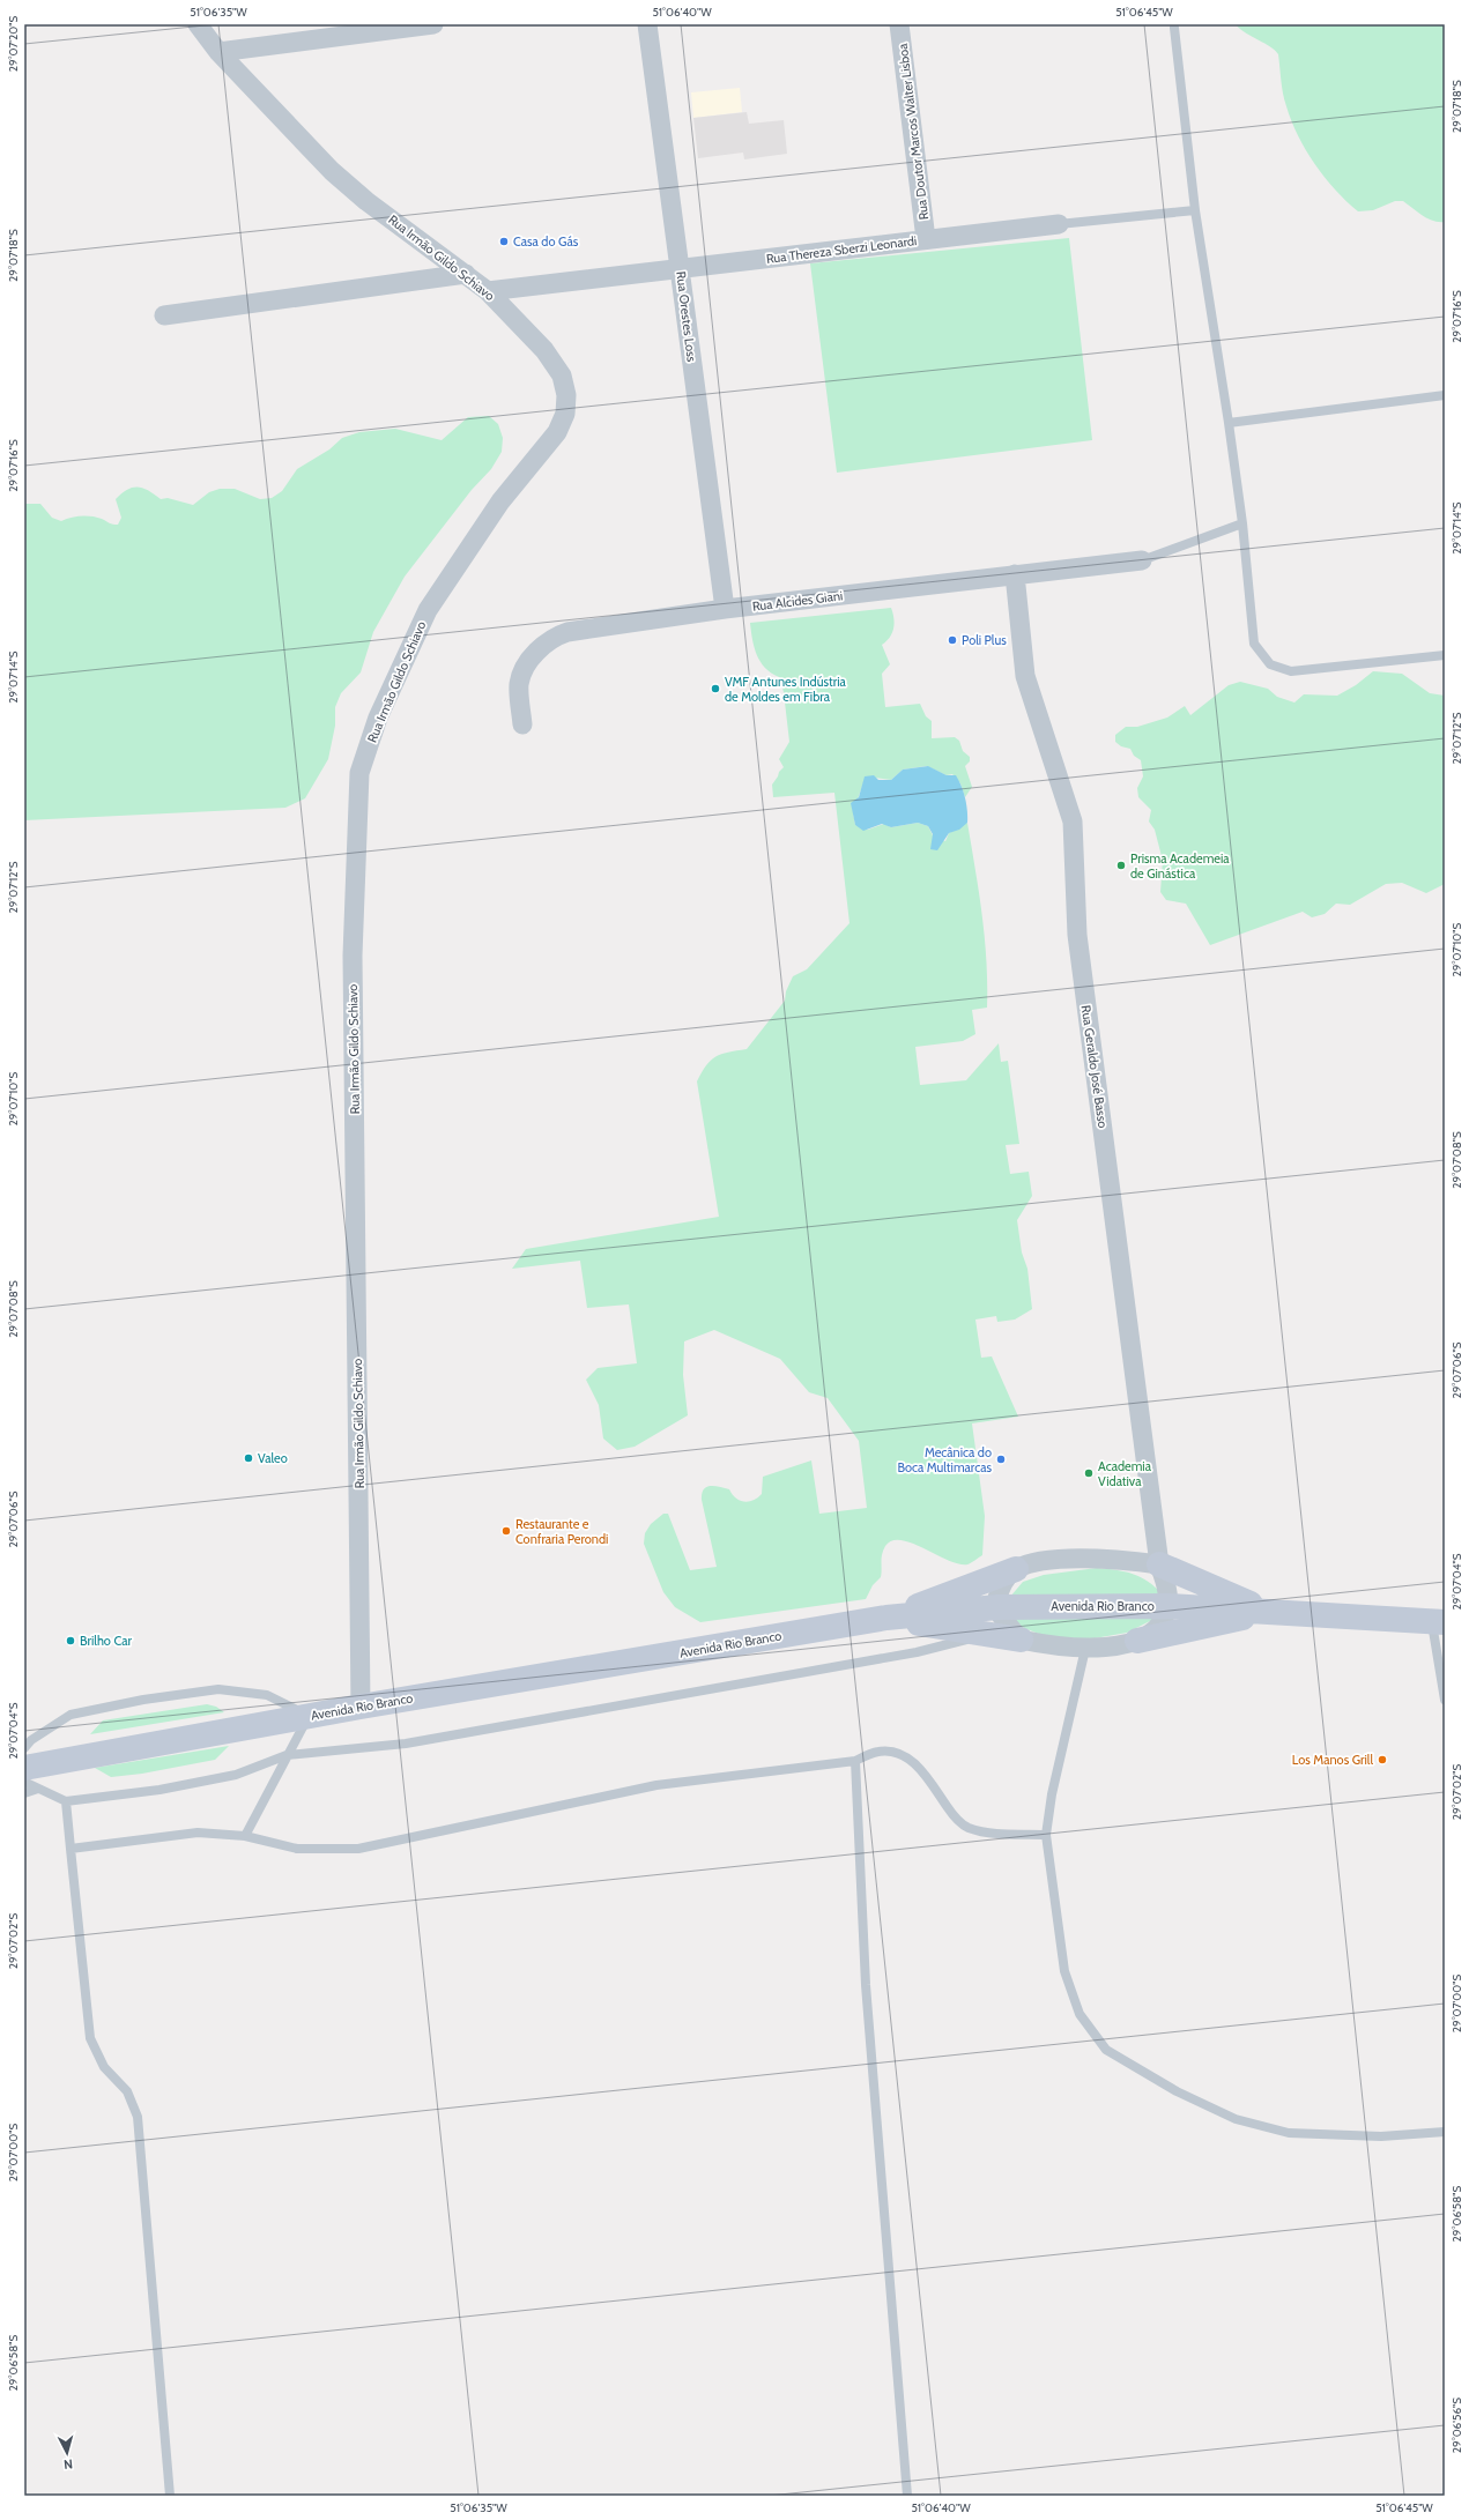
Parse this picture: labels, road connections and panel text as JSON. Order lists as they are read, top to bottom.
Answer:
{
  "streets": {
    "main road": ["Avenida Rio Branco"],
    "street": [
      "Rua Doutor Marcos Walter Lisboa",
      "Rua Thereza Sberzi Leonardi",
      "Rua Irmão Gildo Schiavo",
      "Rua Orestes Loss",
      "Rua Alcides Giani",
      "Rua Geraldo José Basso"
    ]
  },
  "crossings": [
    ["Rua Doutor Marcos Walter Lisboa", "Rua Thereza Sberzi Leonardi"],
    ["Rua Thereza Sberzi Leonardi", "Rua Irmão Gildo Schiavo"],
    ["Rua Thereza Sberzi Leonardi", "Rua Orestes Loss"],
    ["Rua Irmão Gildo Schiavo", "Avenida Rio Branco"],
    ["Rua Orestes Loss", "Rua Alcides Giani"],
    ["Rua Alcides Giani", "Rua Geraldo José Basso"],
    ["Rua Geraldo José Basso", "Avenida Rio Branco"]
  ],
  "places": [
    "Casa do Gás",
    "Poli Plus",
    "VMF Antunes Indústria de Moldes em Fibra",
    "Prisma Academeia de Ginástica",
    "Valeo",
    "Mecânica do Boca Multimarcas",
    "Academia Vidativa",
    "Restaurante e Confraria Perondi",
    "Brilho Car",
    "Los Manos Grill"
  ],
  "north": "bottom",
  "coordinates": [
    "51°06'35\"W",
    "51°06'40\"W",
    "51°06'45\"W",
    "29°07'20\"S",
    "29°07'18\"S",
    "29°07'16\"S",
    "29°07'14\"S",
    "29°07'12\"S",
    "29°07'10\"S",
    "29°07'08\"S",
    "29°07'06\"S",
    "29°07'04\"S",
    "29°07'02\"S",
    "29°07'00\"S",
    "29°06'58\"S",
    "29°06'56\"S"
  ]
}
